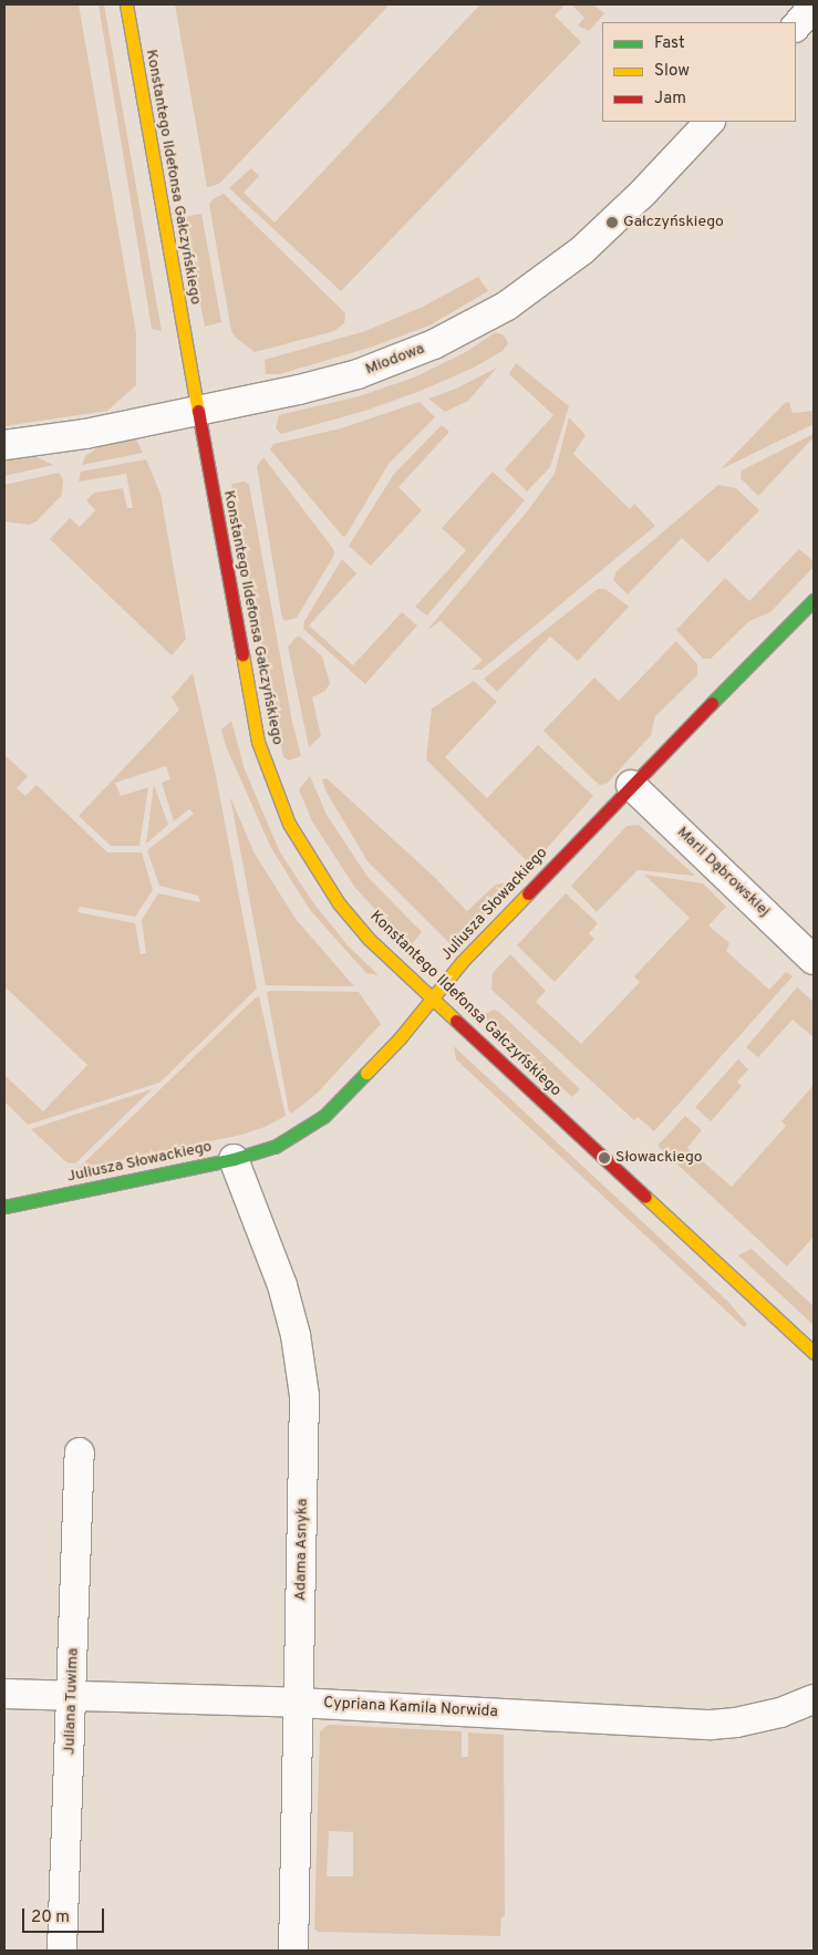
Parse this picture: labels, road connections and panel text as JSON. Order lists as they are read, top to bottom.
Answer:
{
  "streets": {
    "street": [
      "Konstantego Ildefonsa Gałczyńskiego",
      "Miodowa",
      "Marii Dąbrowskiej",
      "Juliusza Słowackiego",
      "Adama Asnyka",
      "Juliana Tuwima",
      "Cypriana Kamila Norwida"
    ]
  },
  "crossings": [
    ["Konstantego Ildefonsa Gałczyńskiego", "Miodowa"],
    ["Konstantego Ildefonsa Gałczyńskiego", "Juliusza Słowackiego"],
    ["Marii Dąbrowskiej", "Juliusza Słowackiego"],
    ["Juliusza Słowackiego", "Adama Asnyka"],
    ["Adama Asnyka", "Cypriana Kamila Norwida"],
    ["Juliana Tuwima", "Cypriana Kamila Norwida"]
  ],
  "places": ["Gałczyńskiego", "Słowackiego"],
  "legend": ["Fast", "Slow", "Jam"],
  "scale_bar": "20 m"
}
